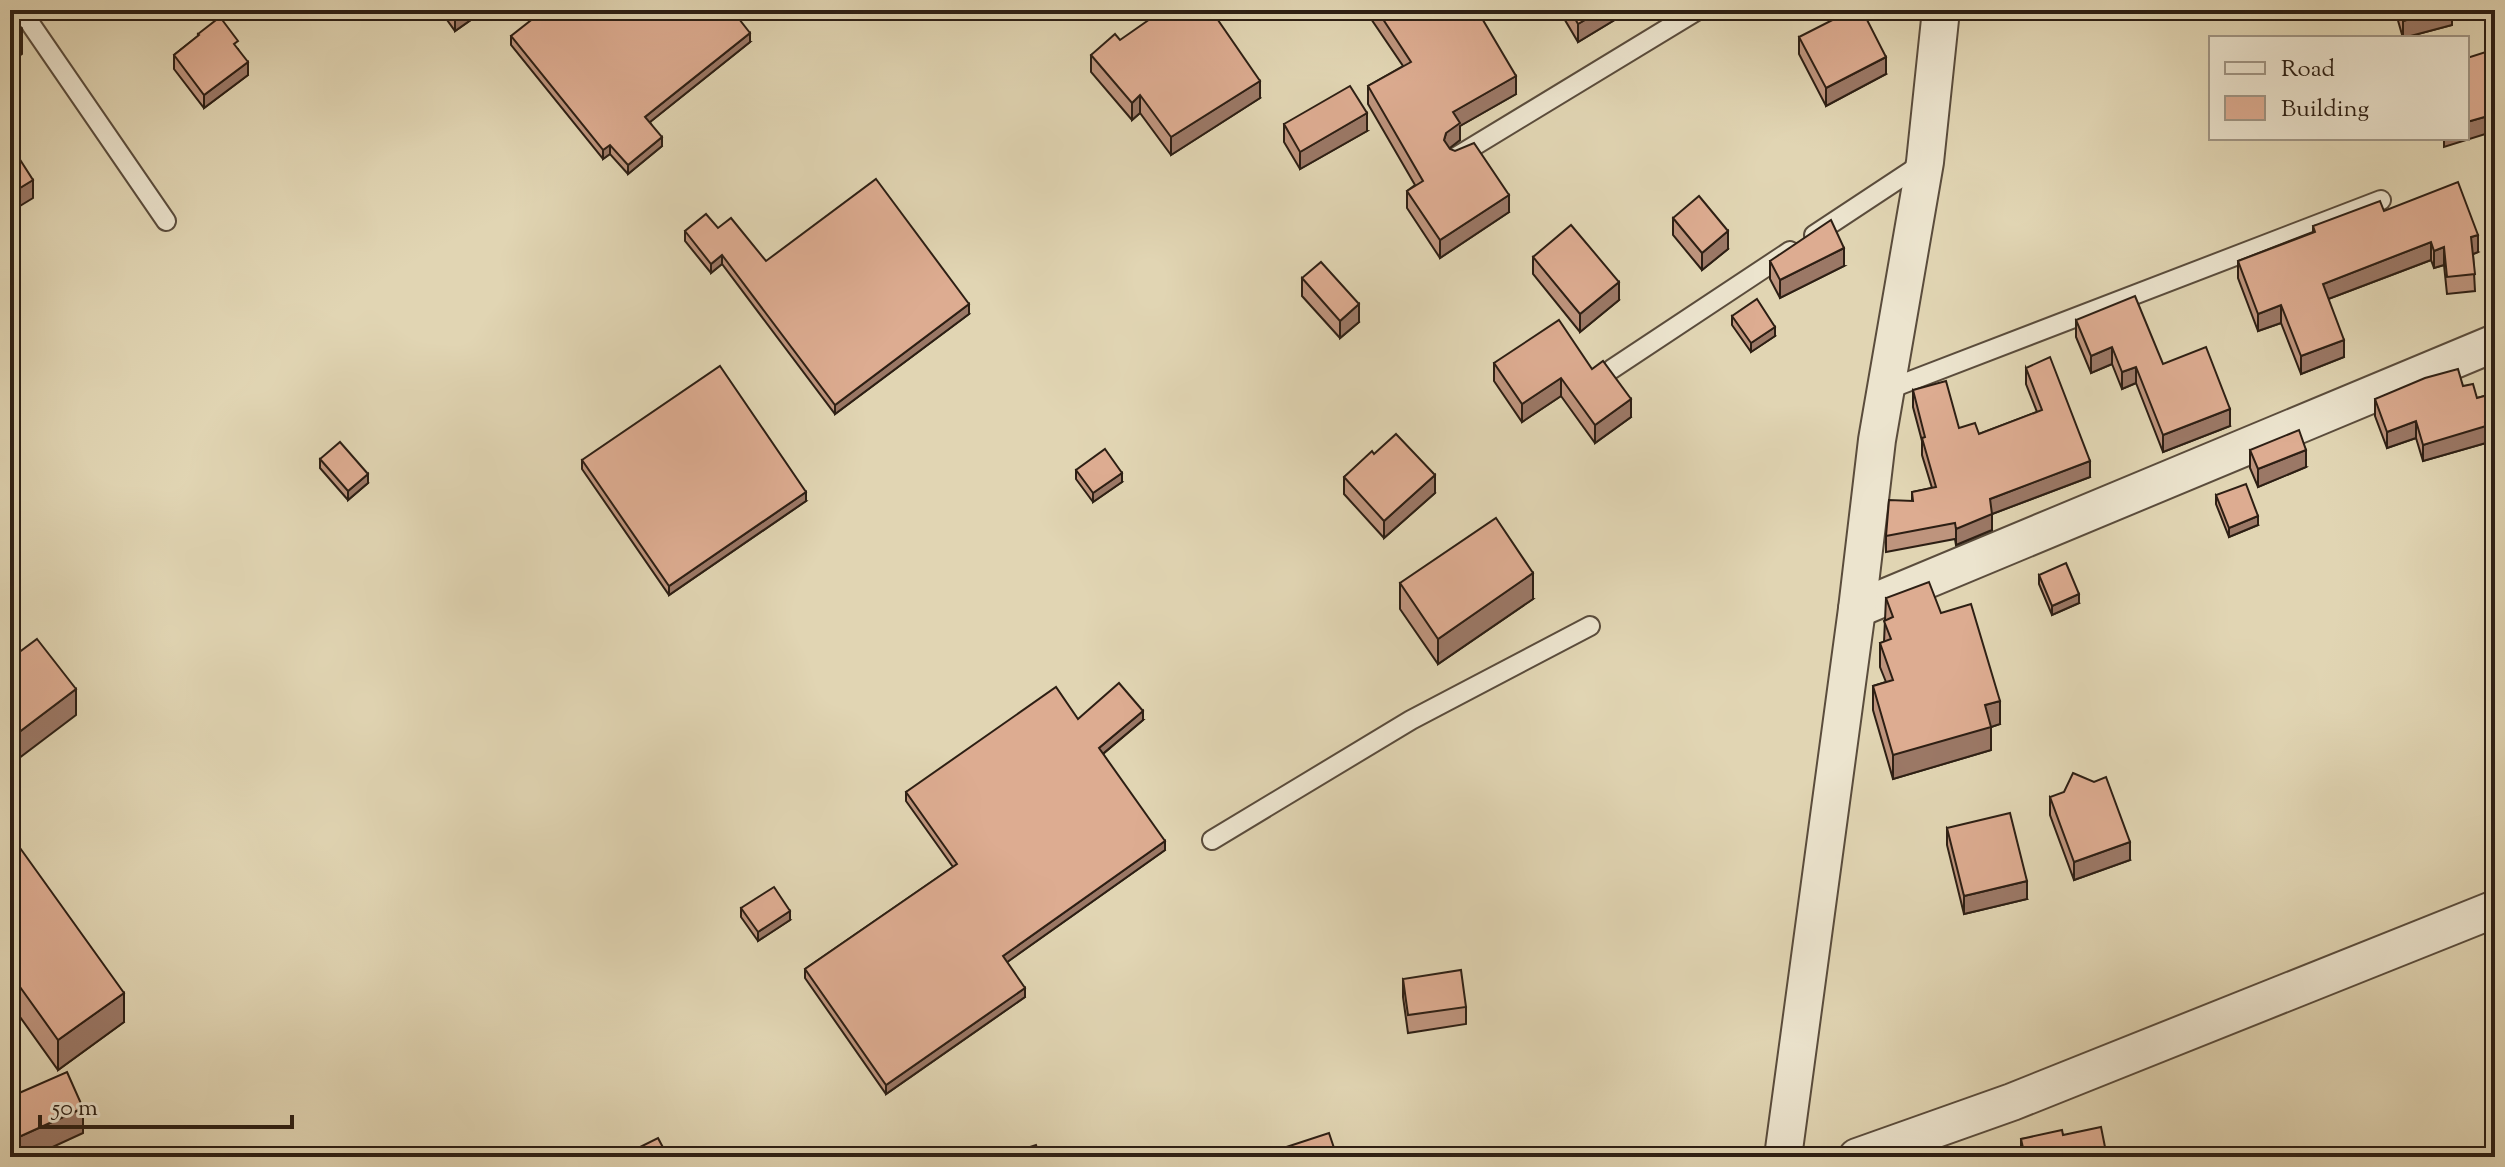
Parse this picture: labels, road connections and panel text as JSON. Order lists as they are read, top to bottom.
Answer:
{
  "legend": ["Road", "Building"],
  "scale_bar": "50 m"
}
